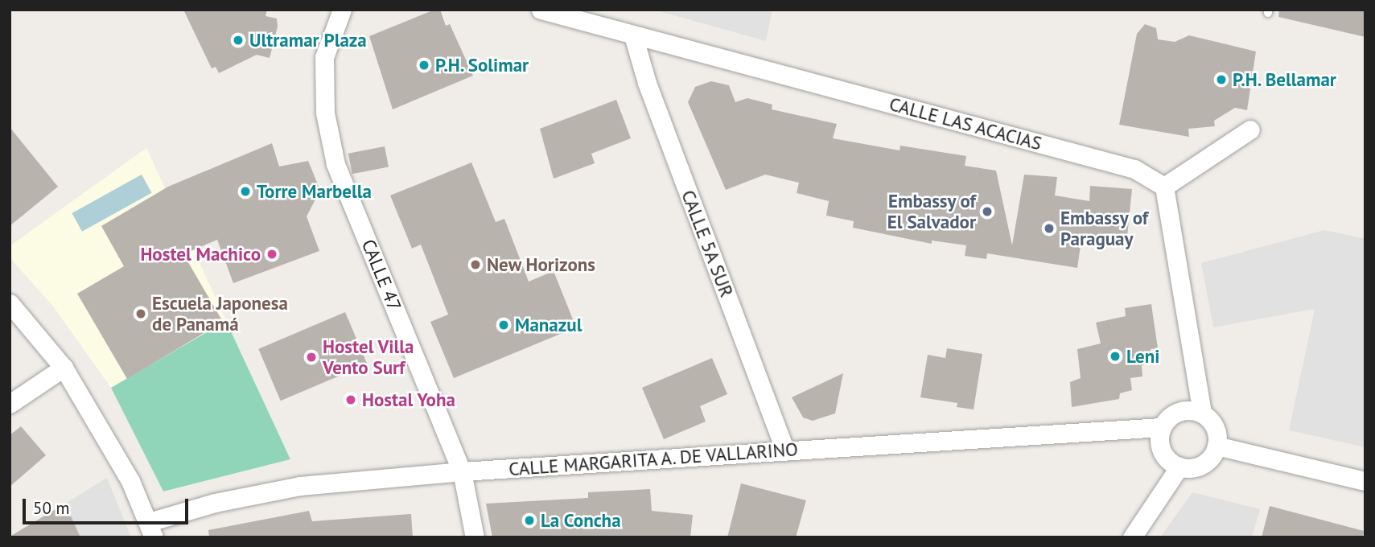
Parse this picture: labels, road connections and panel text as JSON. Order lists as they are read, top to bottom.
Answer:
{
  "streets": {
    "street": [
      "CALLE LAS ACACIAS",
      "CALLE 5A SUR",
      "CALLE 47",
      "CALLE MARGARITA A. DE VALLARINO"
    ]
  },
  "crossings": [
    ["CALLE LAS ACACIAS", "CALLE 5A SUR"],
    ["CALLE 5A SUR", "CALLE MARGARITA A. DE VALLARINO"],
    ["CALLE 47", "CALLE MARGARITA A. DE VALLARINO"]
  ],
  "places": [
    "Ultramar Plaza",
    "P.H. Solimar",
    "P.H. Bellamar",
    "Torre Marbella",
    "Embassy of El Salvador",
    "Embassy of Paraguay",
    "Hostel Machico",
    "New Horizons",
    "Escuela Japonesa de Panamá",
    "Manazul",
    "Leni",
    "Hostel Villa Vento Surf",
    "Hostal Yoha",
    "La Concha"
  ],
  "scale_bar": "50 m"
}
